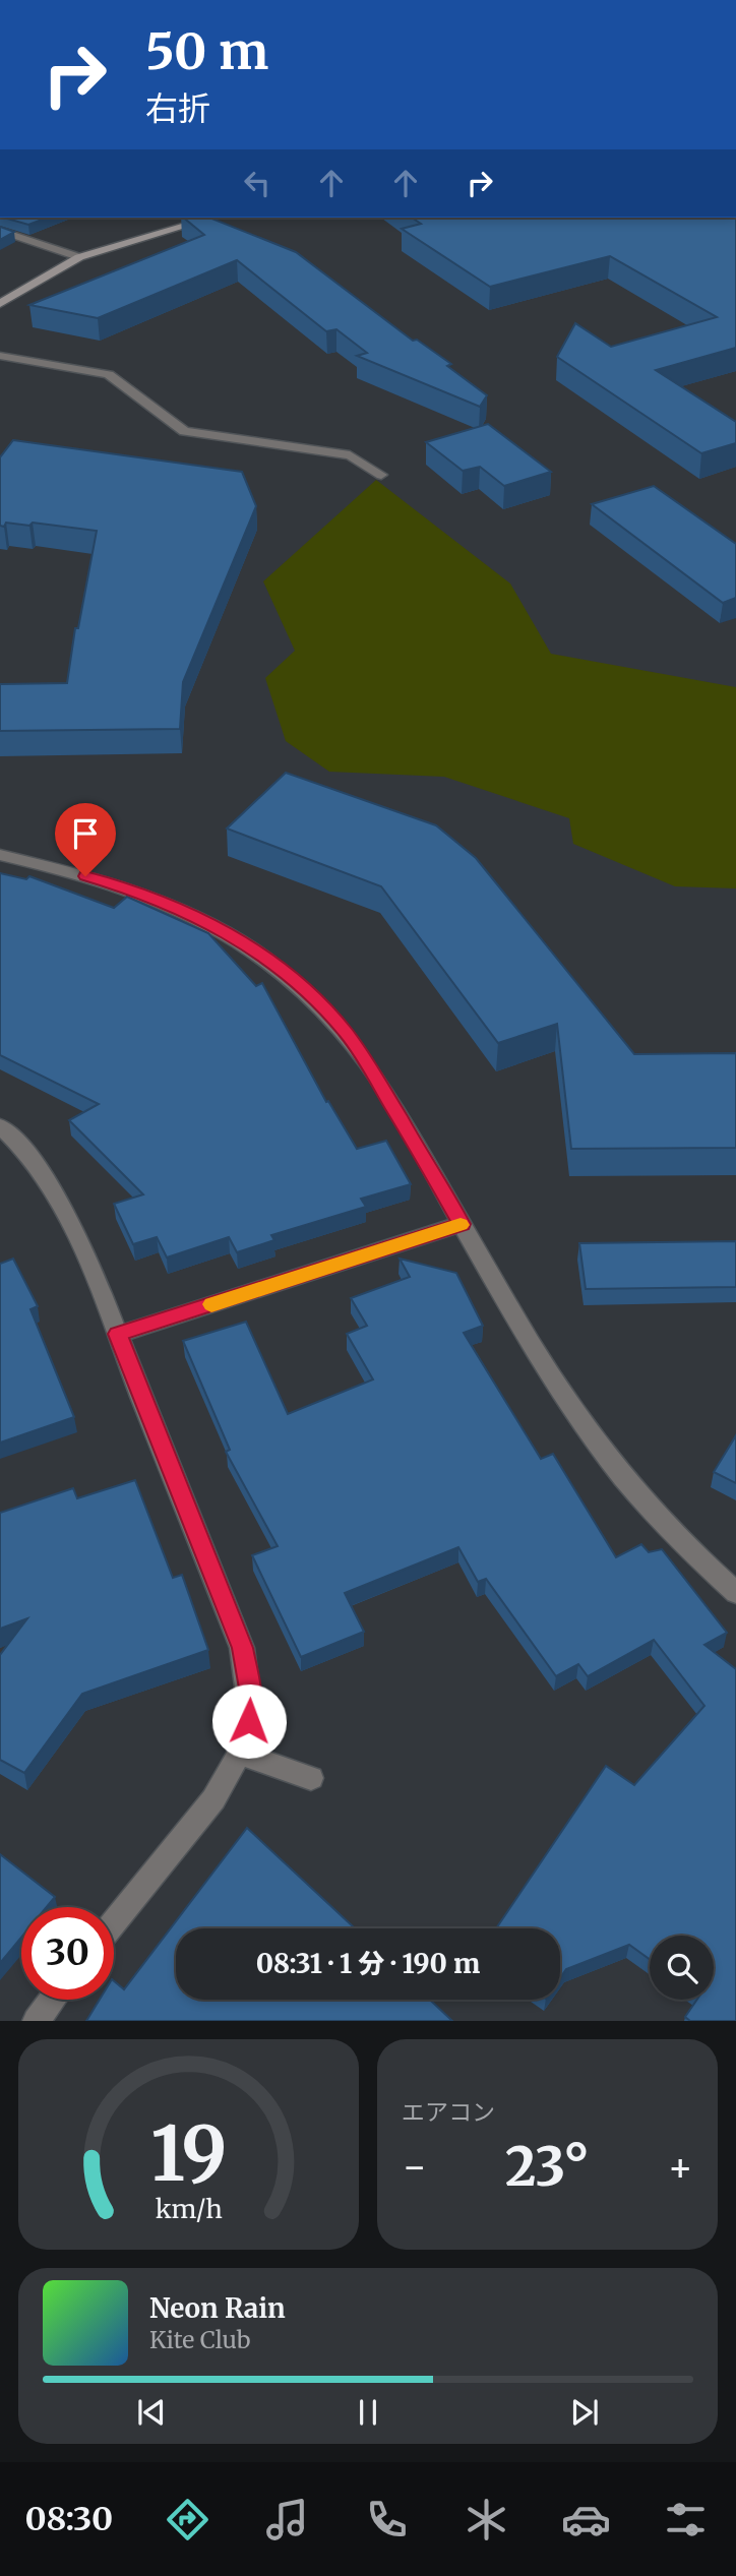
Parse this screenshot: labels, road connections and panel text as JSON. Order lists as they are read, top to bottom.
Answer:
{
  "page": {
    "turn": ["50 m", "右折"],
    "limit": "30",
    "trip": "08:31 · 1 分 · 190 m",
    "tile": "エアコン",
    "heat": ["−", "23°", "+"],
    "song": ["Neon Rain", "Kite Club"],
    "tabs": "08:30",
    "gauge": ["19", "km/h"]
  }
}
